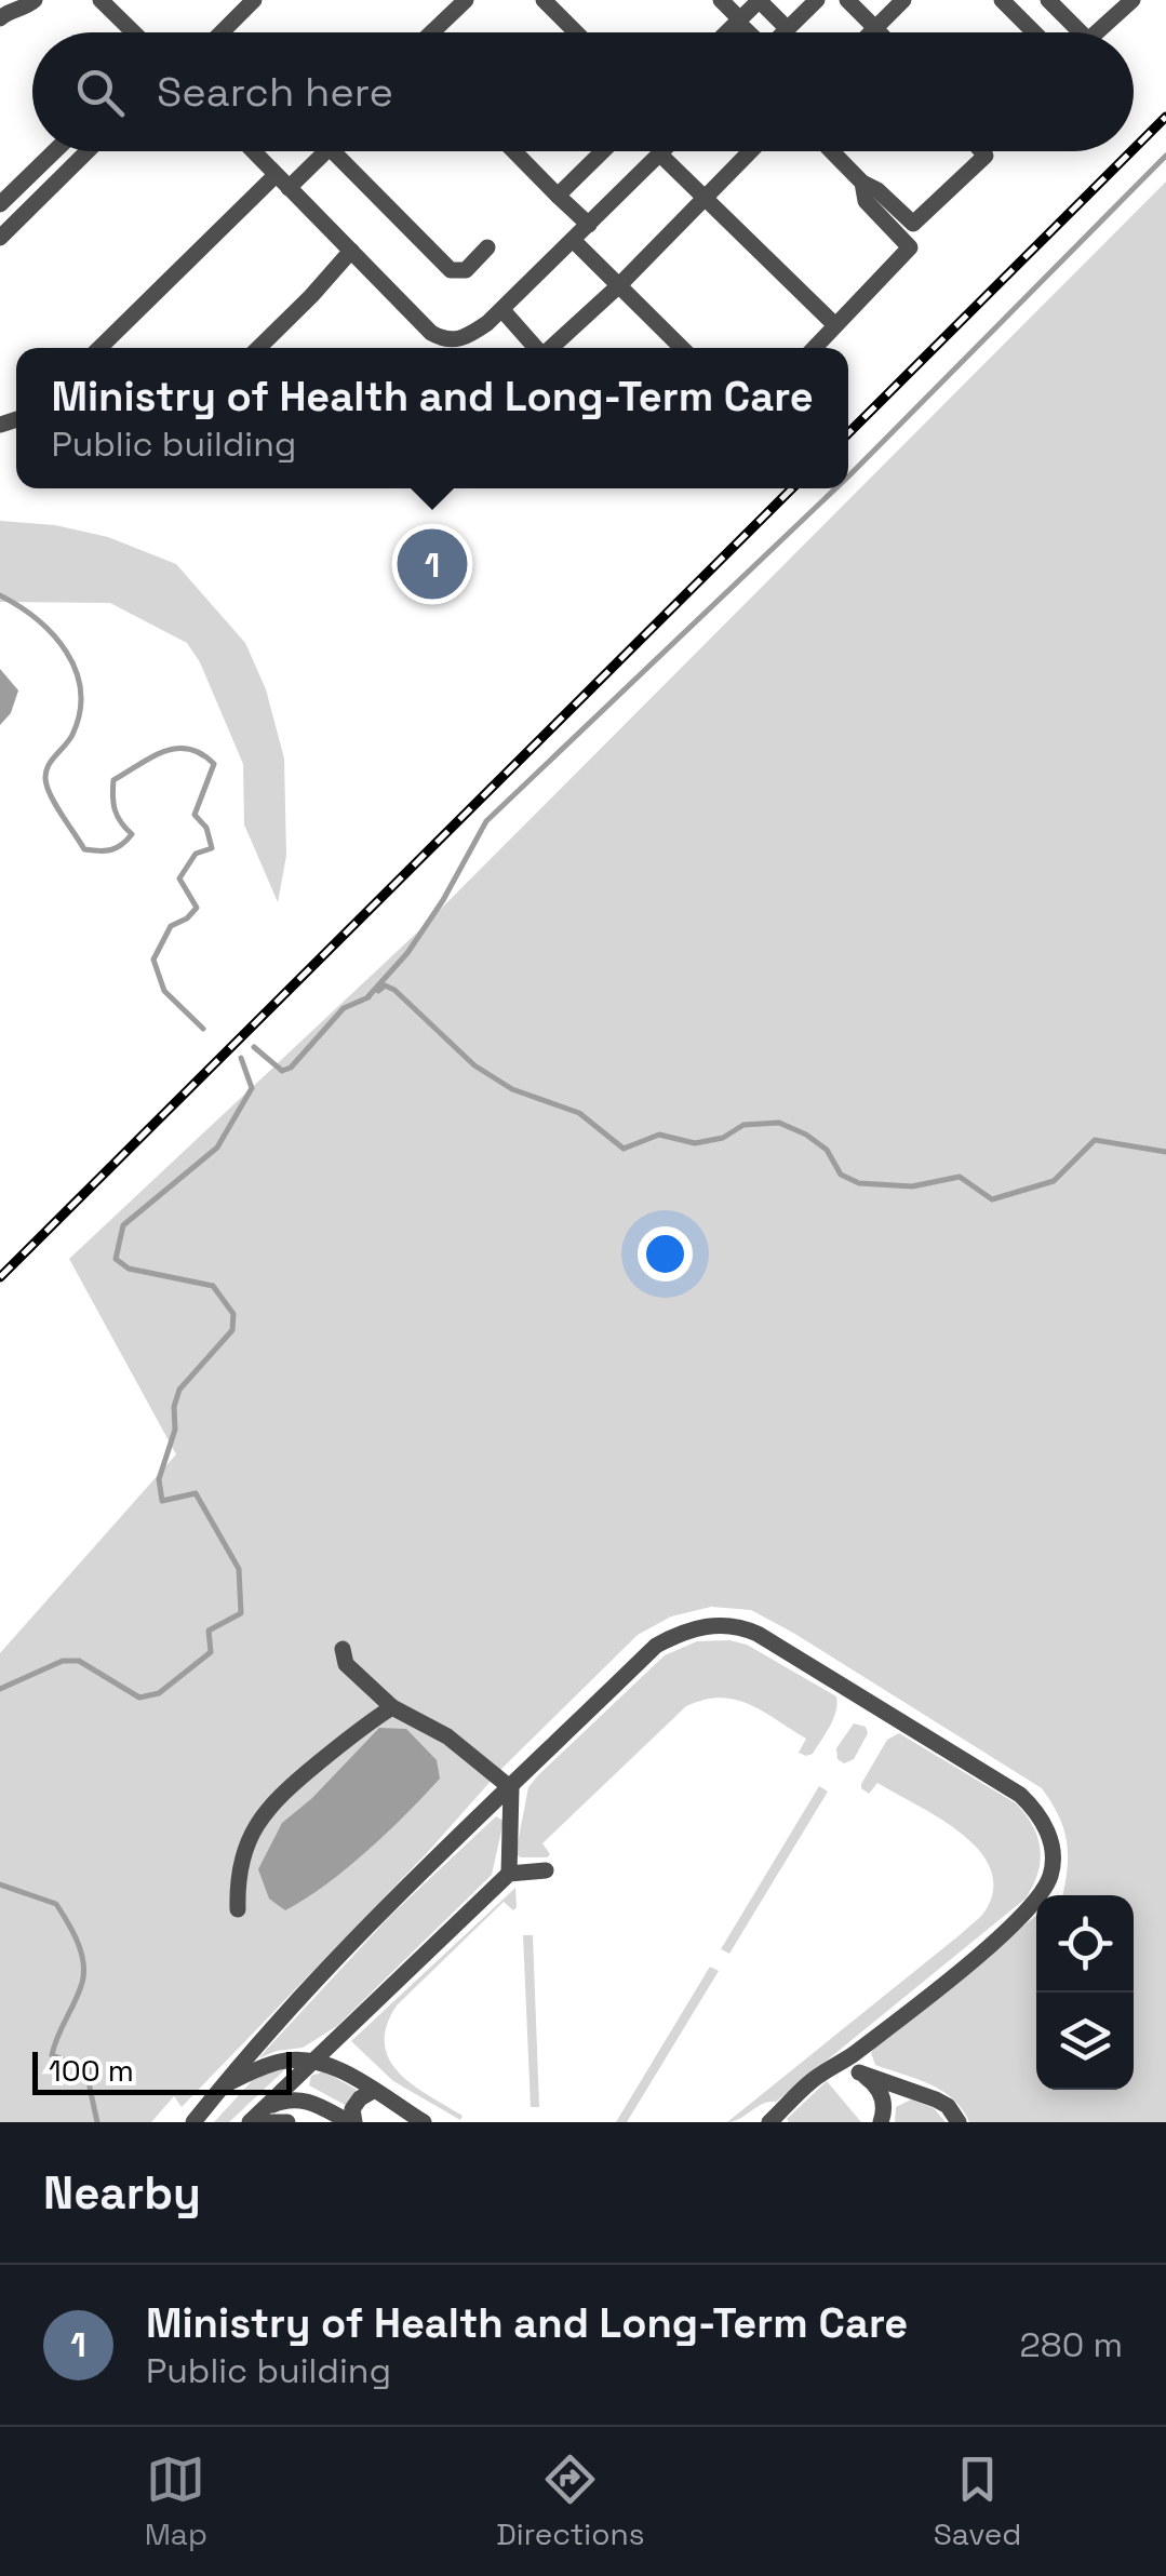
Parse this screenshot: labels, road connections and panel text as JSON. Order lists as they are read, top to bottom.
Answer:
{
  "scale_bar": "100 m",
  "page": {
    "search": "Search here",
    "popup": ["Ministry of Health and Long-Term Care", "Public building"],
    "pins": "1",
    "scale": "100 m",
    "heading": "Nearby",
    "list": [
      {
        "mark": "1",
        "name": "Ministry of Health and Long-Term Care",
        "note": "Public building",
        "value": "280 m"
      }
    ],
    "nav": ["Map", "Directions", "Saved"]
  }
}
